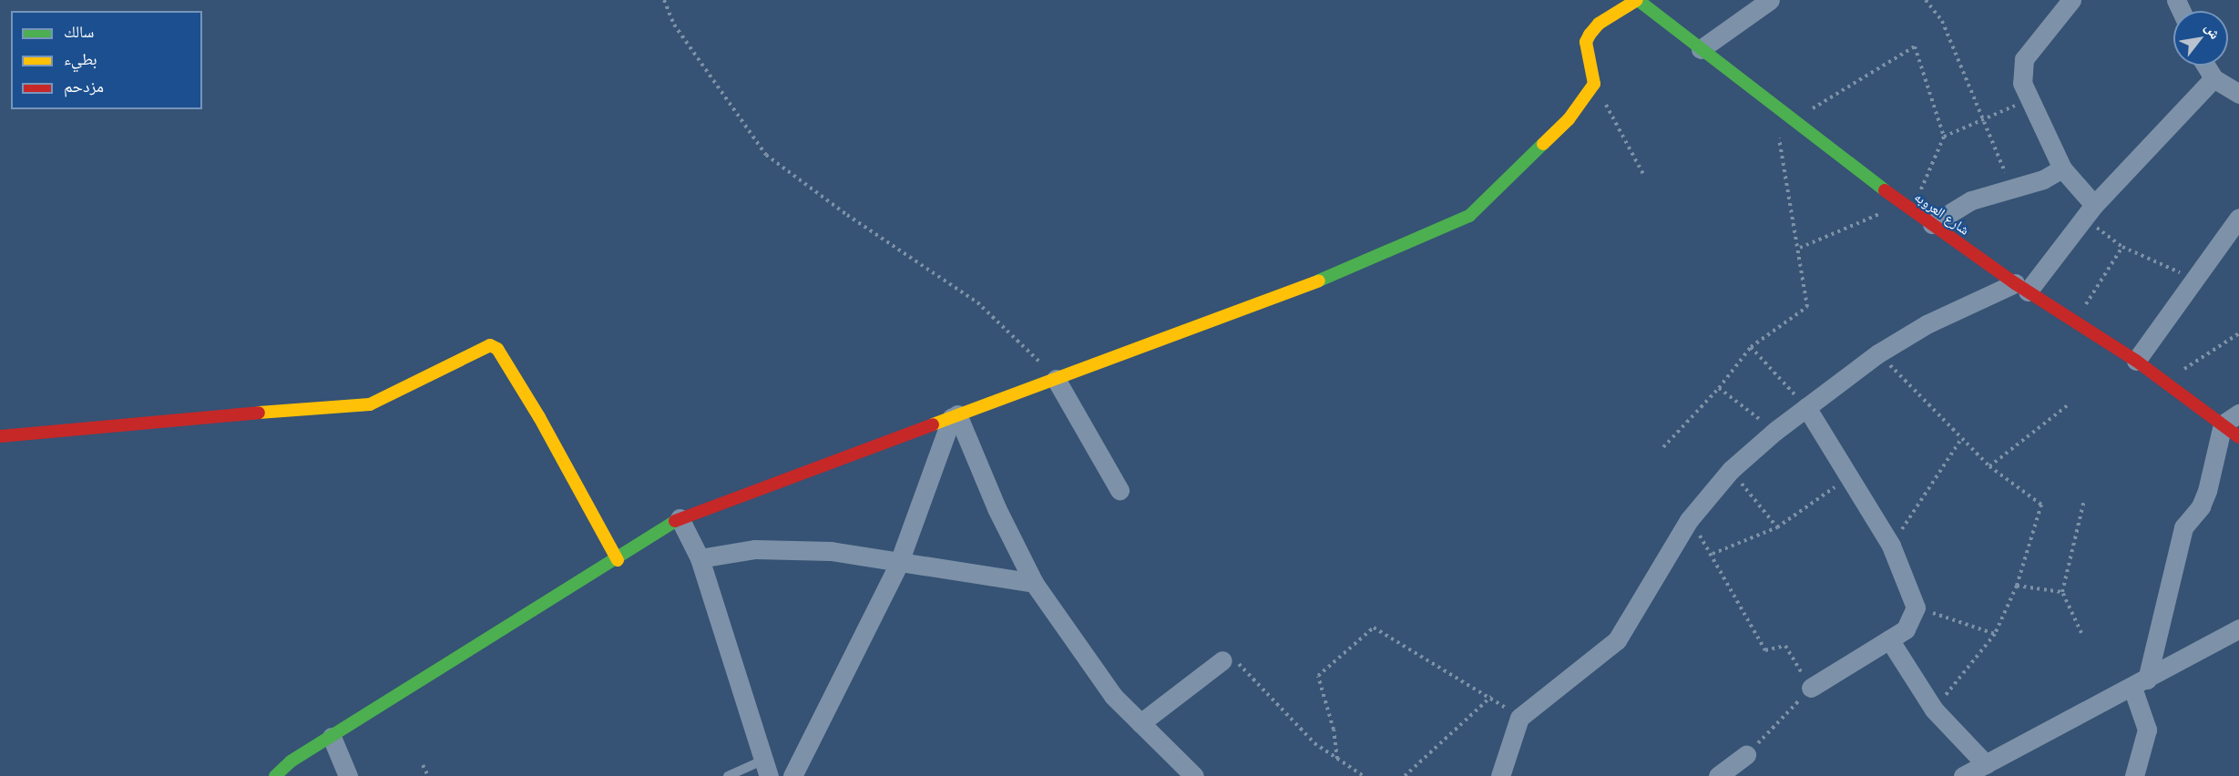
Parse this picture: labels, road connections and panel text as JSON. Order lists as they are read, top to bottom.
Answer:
{
  "streets": {
    "street": ["شارع العروبه"]
  },
  "legend": ["سالك", "بطيء", "مزدحم"],
  "north": "top right"
}
